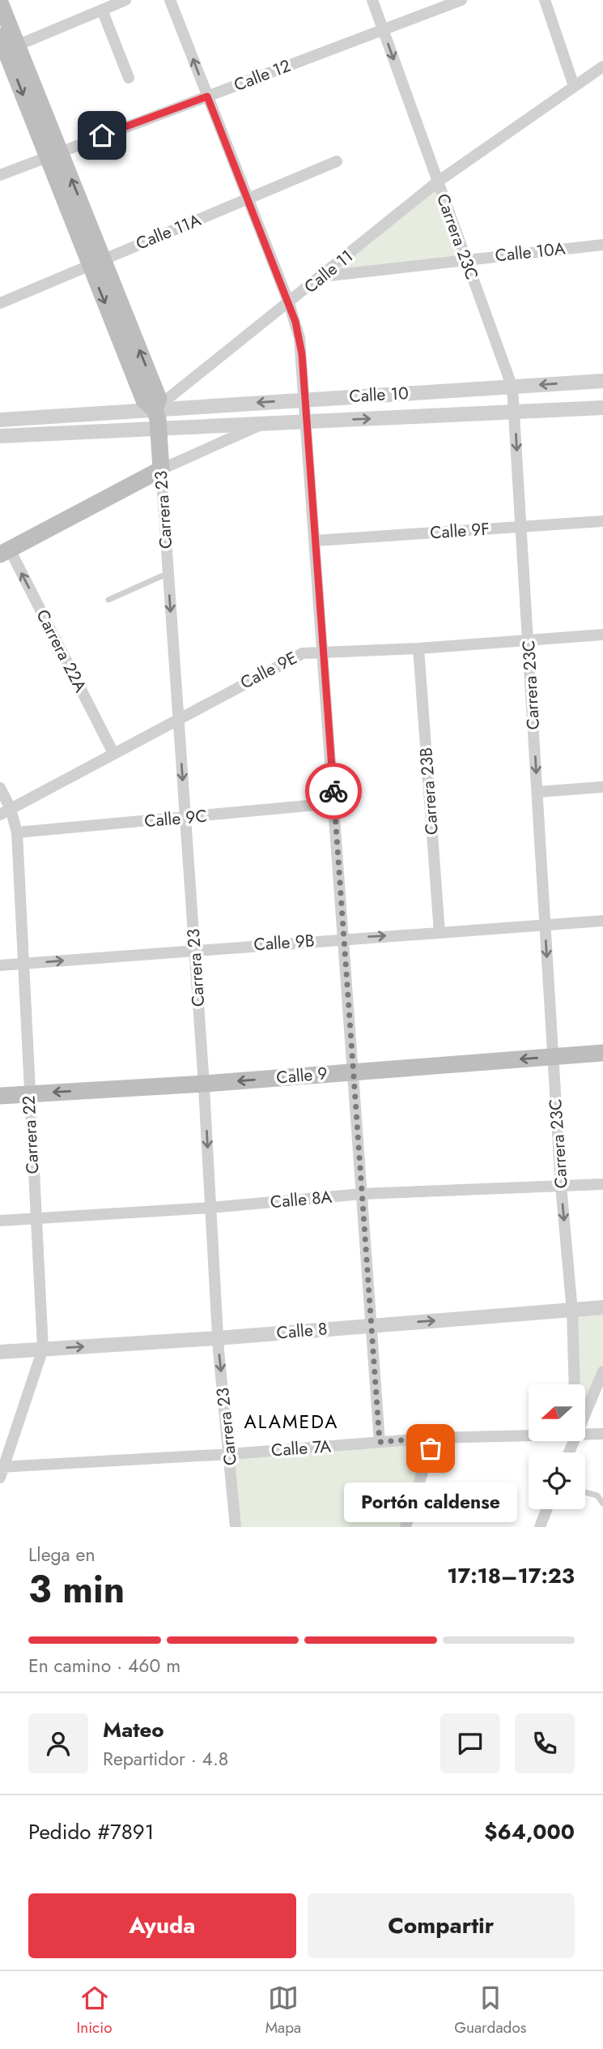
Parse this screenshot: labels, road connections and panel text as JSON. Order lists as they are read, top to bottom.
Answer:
{
  "streets": {
    "main road": ["Calle 10", "Carrera 23", "Calle 9"],
    "street": [
      "Calle 12",
      "Calle 11A",
      "Carrera 23C",
      "Calle 10A",
      "Calle 11",
      "Calle 9F",
      "Carrera 22A",
      "Calle 9E",
      "Carrera 23B",
      "Calle 9C",
      "Calle 9B",
      "Carrera 22",
      "Calle 8A",
      "Calle 8",
      "Calle 7A"
    ]
  },
  "crossings": [
    ["Calle 12", "Carrera 23C"],
    ["Calle 12", "Carrera 23"],
    ["Calle 11A", "Carrera 23"],
    ["Carrera 23C", "Calle 10A"],
    ["Carrera 23C", "Calle 11"],
    ["Carrera 23C", "Calle 10"],
    ["Carrera 23C", "Calle 9F"],
    ["Carrera 23C", "Calle 9E"],
    ["Carrera 23C", "Calle 9B"],
    ["Carrera 23C", "Calle 9"],
    ["Carrera 23C", "Calle 8A"],
    ["Carrera 23C", "Calle 8"],
    ["Calle 10A", "Calle 11"],
    ["Calle 11", "Calle 10"],
    ["Calle 11", "Carrera 23"],
    ["Calle 10", "Carrera 23"],
    ["Calle 10", "Carrera 22A"],
    ["Carrera 23", "Calle 9E"],
    ["Carrera 23", "Calle 9C"],
    ["Carrera 23", "Calle 9B"],
    ["Carrera 23", "Calle 9"],
    ["Carrera 23", "Calle 8A"],
    ["Carrera 23", "Calle 8"],
    ["Carrera 23", "Calle 7A"],
    ["Carrera 22A", "Calle 9E"],
    ["Calle 9E", "Carrera 23B"],
    ["Calle 9E", "Carrera 22"],
    ["Carrera 23B", "Calle 9B"],
    ["Calle 9C", "Carrera 22"],
    ["Calle 9B", "Carrera 22"],
    ["Calle 9", "Carrera 22"],
    ["Carrera 22", "Calle 8A"],
    ["Carrera 22", "Calle 8"],
    ["Carrera 22", "Calle 7A"]
  ],
  "one_way": [
    "Carrera 23C",
    "Carrera 22A",
    "Calle 9B",
    "Calle 9",
    "Calle 8"
  ],
  "districts": ["ALAMEDA"],
  "places": ["Portón caldense"],
  "north": "left",
  "page": {
    "bubble": "Portón caldense",
    "heading": ["3 min", "Llega en", "17:18–17:23"],
    "panel": [
      "Mateo",
      "Repartidor · 4.8",
      "Pedido #7891",
      "$64,000"
    ],
    "bar": "En camino · 460 m",
    "buttons": ["Ayuda", "Compartir"],
    "tabs": ["Inicio", "Mapa", "Guardados"]
  }
}
